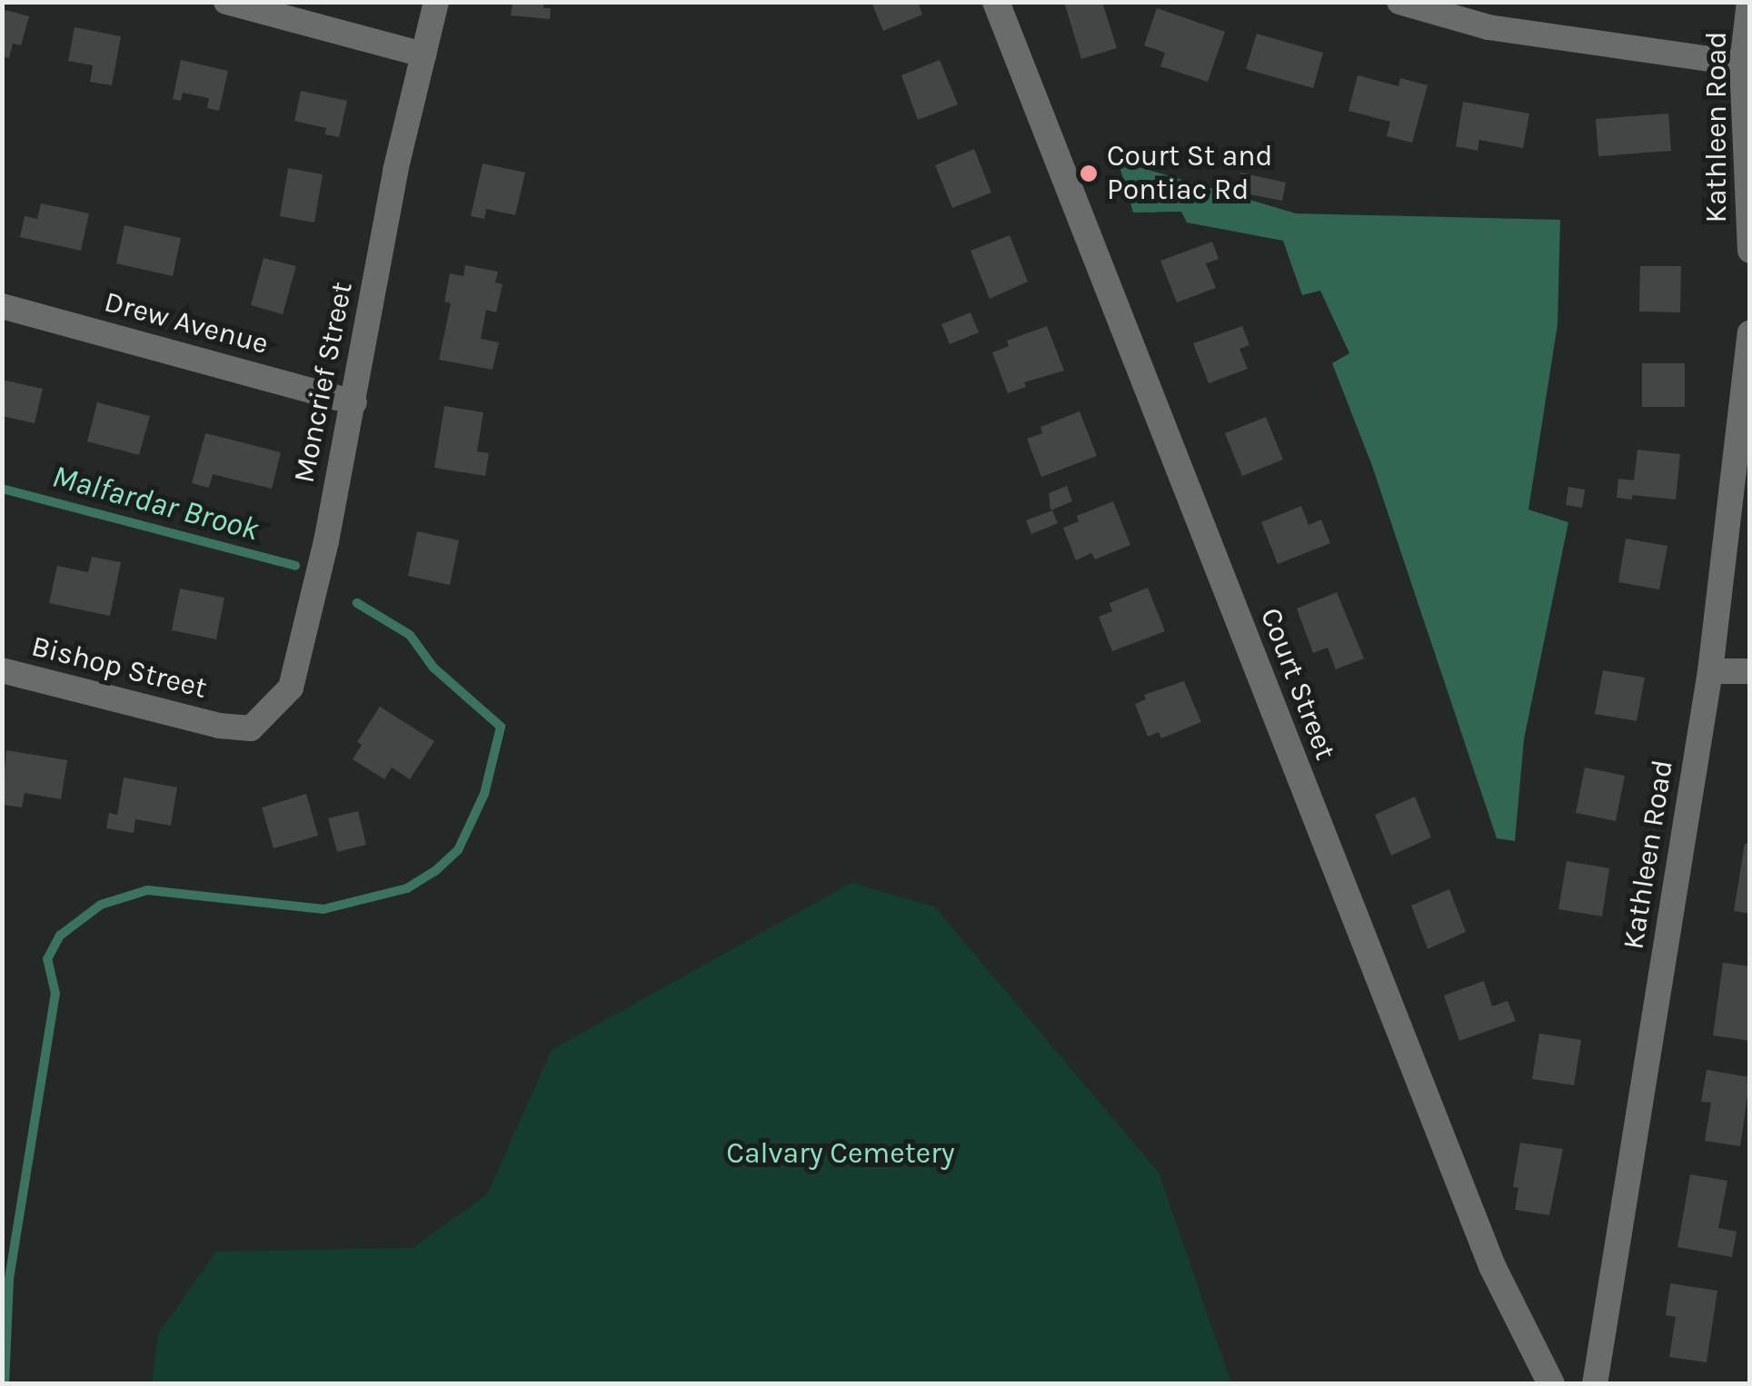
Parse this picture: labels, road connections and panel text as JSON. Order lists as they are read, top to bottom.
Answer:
{
  "streets": {
    "street": [
      "Kathleen Road",
      "Drew Avenue",
      "Moncrief Street",
      "Bishop Street",
      "Court Street"
    ]
  },
  "crossings": [
    ["Drew Avenue", "Moncrief Street"],
    ["Moncrief Street", "Bishop Street"]
  ],
  "water": ["Malfardar Brook"],
  "parks": ["Calvary Cemetery"],
  "places": ["Court St and Pontiac Rd"]
}
